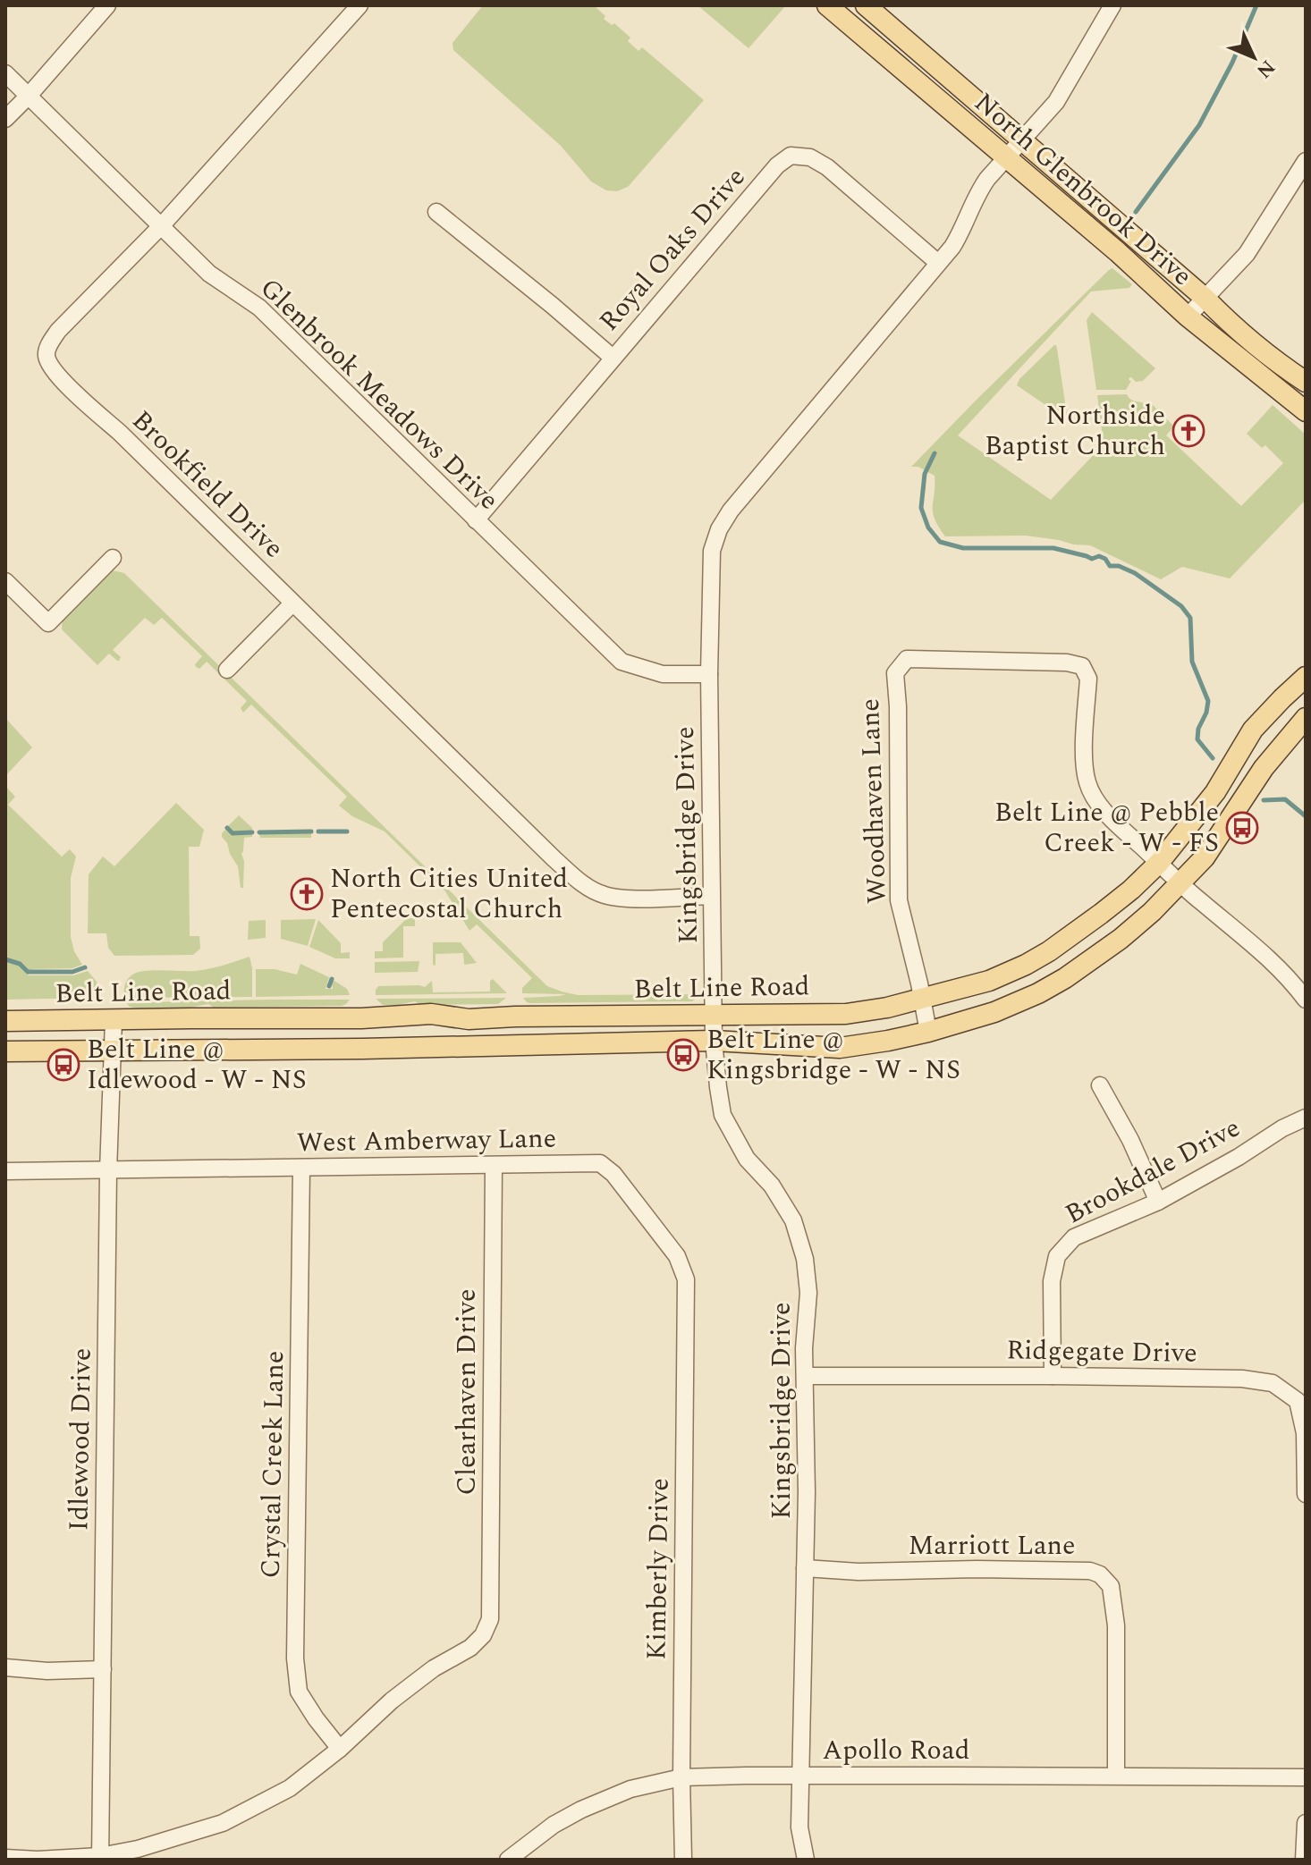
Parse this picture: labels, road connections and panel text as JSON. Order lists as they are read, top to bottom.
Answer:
{
  "streets": {
    "main road": ["North Glenbrook Drive", "Belt Line Road"],
    "street": [
      "Royal Oaks Drive",
      "Glenbrook Meadows Drive",
      "Brookfield Drive",
      "Woodhaven Lane",
      "Kingsbridge Drive",
      "West Amberway Lane",
      "Brookdale Drive",
      "Ridgegate Drive",
      "Clearhaven Drive",
      "Idlewood Drive",
      "Crystal Creek Lane",
      "Marriott Lane",
      "Kimberly Drive",
      "Apollo Road"
    ]
  },
  "crossings": [
    ["North Glenbrook Drive", "Kingsbridge Drive"],
    ["Royal Oaks Drive", "Glenbrook Meadows Drive"],
    ["Royal Oaks Drive", "Kingsbridge Drive"],
    ["Glenbrook Meadows Drive", "Brookfield Drive"],
    ["Glenbrook Meadows Drive", "Kingsbridge Drive"],
    ["Brookfield Drive", "Kingsbridge Drive"],
    ["Woodhaven Lane", "Belt Line Road"],
    ["Kingsbridge Drive", "Belt Line Road"],
    ["Kingsbridge Drive", "Ridgegate Drive"],
    ["Kingsbridge Drive", "Marriott Lane"],
    ["Kingsbridge Drive", "Apollo Road"],
    ["Belt Line Road", "Idlewood Drive"],
    ["West Amberway Lane", "Clearhaven Drive"],
    ["West Amberway Lane", "Idlewood Drive"],
    ["West Amberway Lane", "Crystal Creek Lane"],
    ["West Amberway Lane", "Kimberly Drive"],
    ["Brookdale Drive", "Ridgegate Drive"],
    ["Clearhaven Drive", "Crystal Creek Lane"],
    ["Marriott Lane", "Apollo Road"],
    ["Kimberly Drive", "Apollo Road"]
  ],
  "places": {
    "church": ["Northside Baptist Church", "North Cities United Pentecostal Church"],
    "bus stop": ["Belt Line @ Pebble Creek - W - FS", "Belt Line @ Kingsbridge - W - NS", "Belt Line @ Idlewood - W - NS"]
  },
  "north": "bottom right"
}
